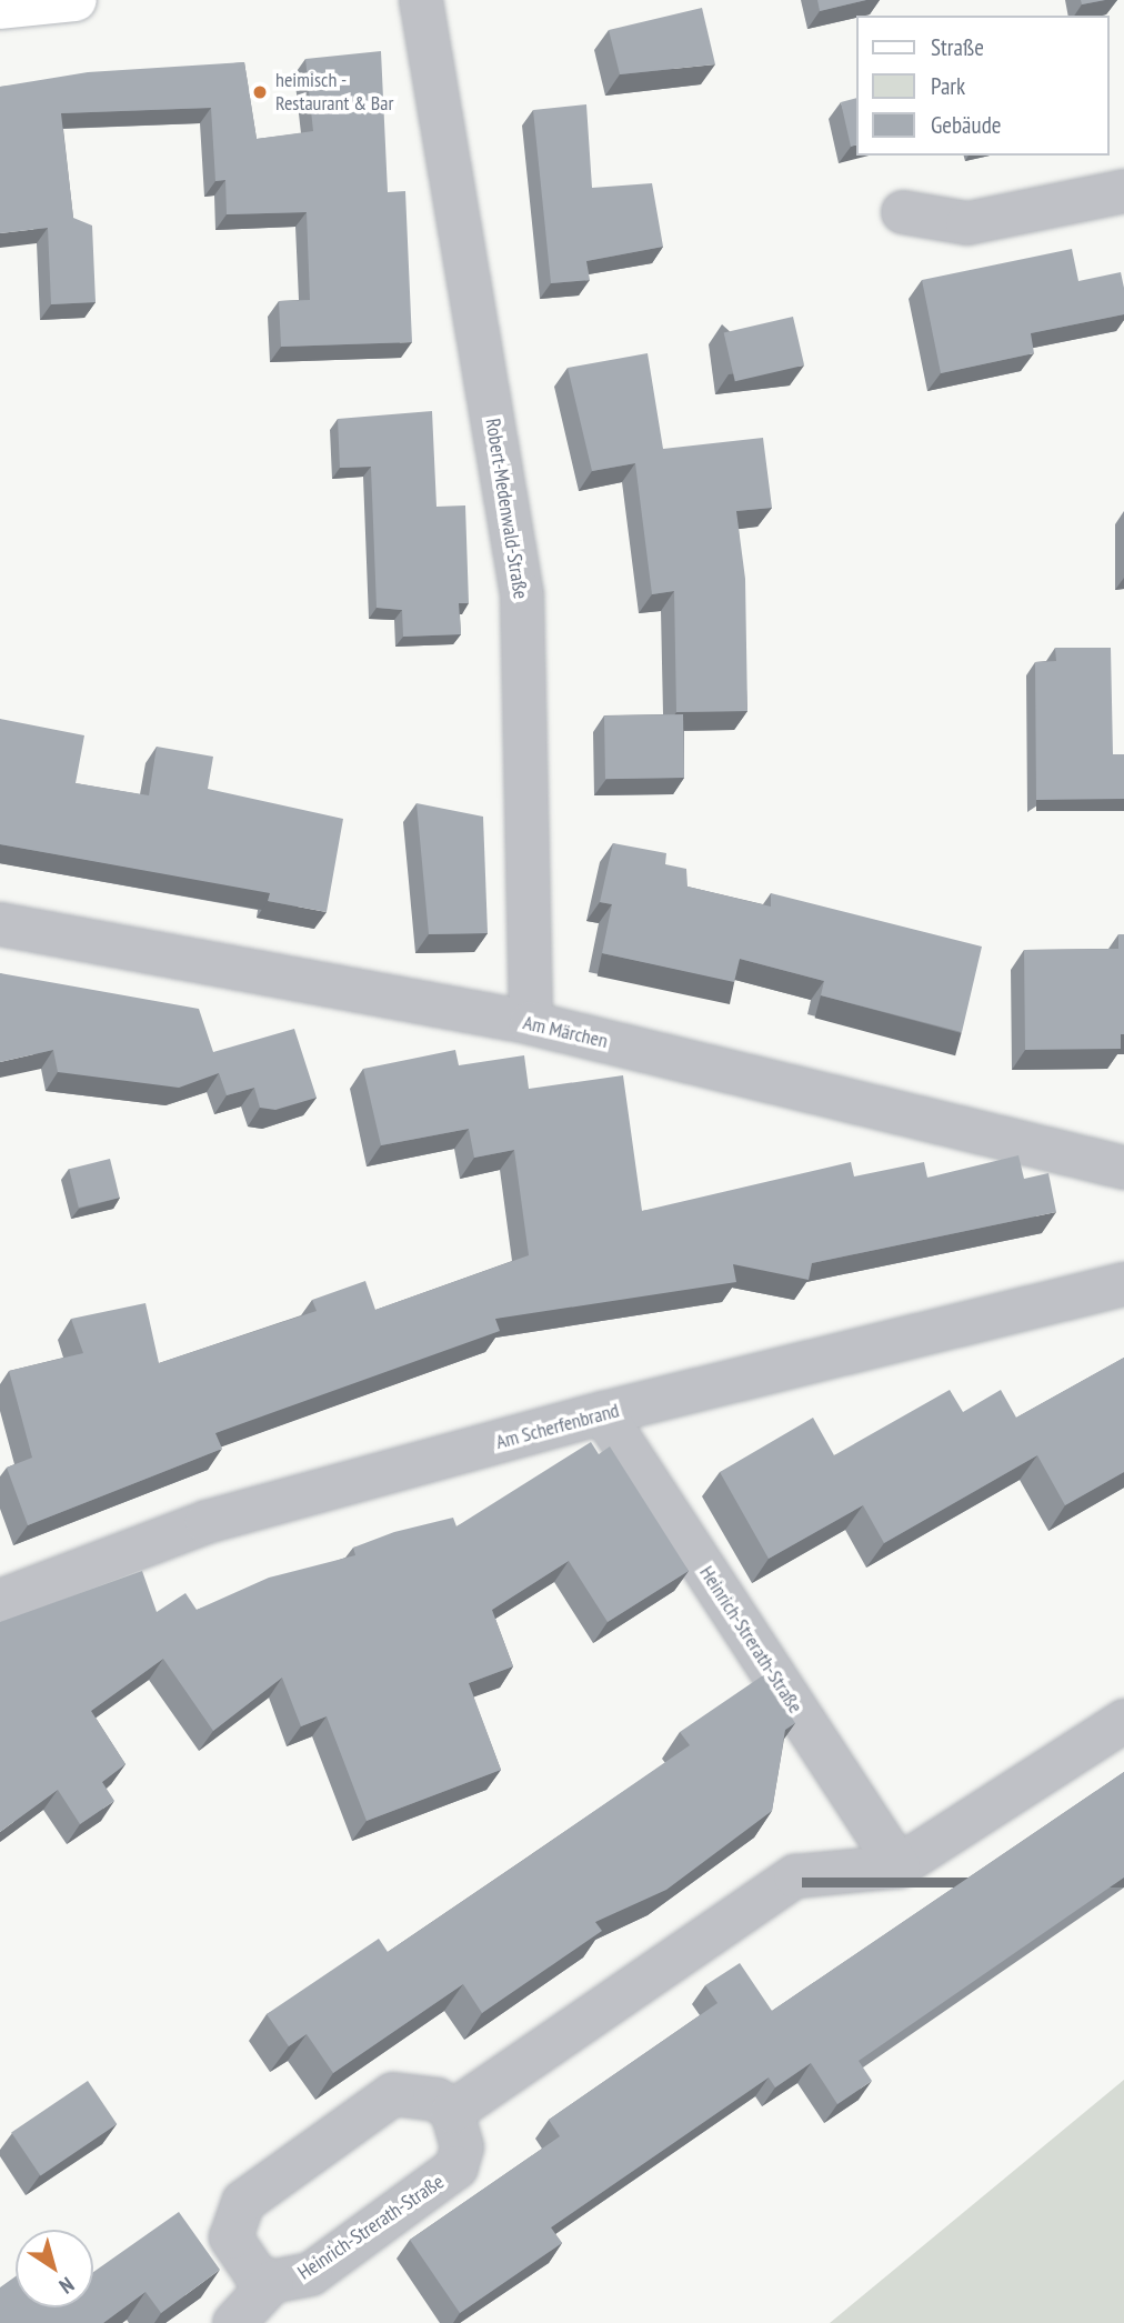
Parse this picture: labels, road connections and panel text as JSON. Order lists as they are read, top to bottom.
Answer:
{
  "streets": {
    "street": [
      "Robert-Medenwald-Straße",
      "Am Märchen",
      "Am Scherfenbrand",
      "Heinrich-Strerath-Straße"
    ]
  },
  "crossings": [
    ["Robert-Medenwald-Straße", "Am Märchen"],
    ["Am Scherfenbrand", "Heinrich-Strerath-Straße"]
  ],
  "places": ["heimisch - Restaurant & Bar"],
  "legend": ["Straße", "Park", "Gebäude"],
  "north": "bottom right"
}
